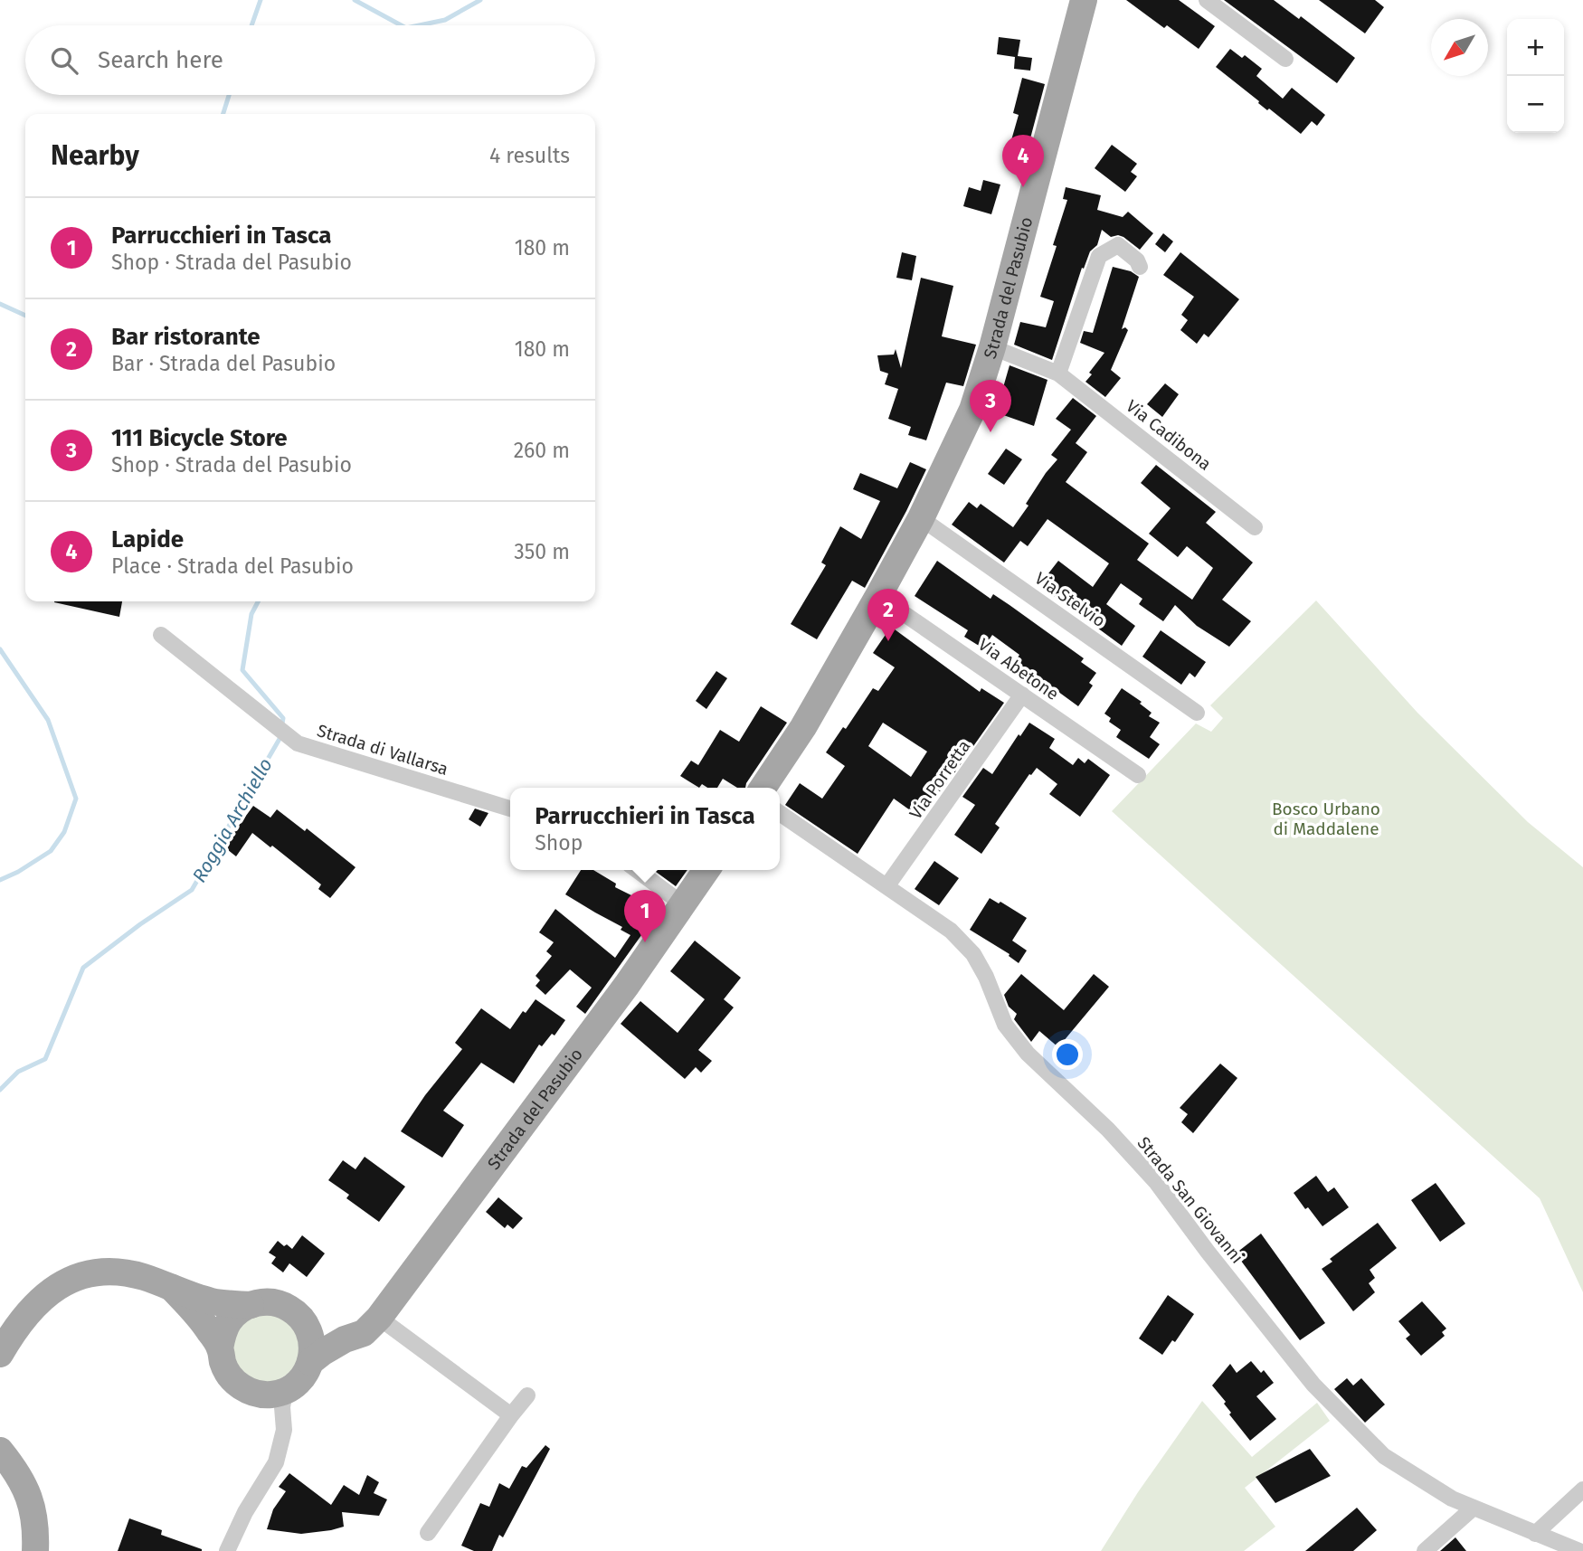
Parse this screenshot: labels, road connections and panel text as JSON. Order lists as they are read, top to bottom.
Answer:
{
  "streets": {
    "main road": ["Strada del Pasubio"],
    "street": [
      "Via Cadibona",
      "Via Stelvio",
      "Via Abetone",
      "Strada di Vallarsa",
      "Via Porretta",
      "Strada San Giovanni"
    ]
  },
  "crossings": [
    ["Strada del Pasubio", "Via Cadibona"],
    ["Strada del Pasubio", "Via Stelvio"],
    ["Strada del Pasubio", "Via Abetone"],
    ["Via Abetone", "Via Porretta"],
    ["Via Porretta", "Strada San Giovanni"]
  ],
  "water": ["Roggia Archiello"],
  "parks": ["Bosco Urbano di Maddalene"],
  "north": "bottom left",
  "page": {
    "map_buttons": ["+", "−"],
    "search": "Search here",
    "heading": ["Nearby", "4 results"],
    "pins": [
      "4",
      "3",
      "2",
      "1"
    ],
    "list": [
      {
        "mark": "1",
        "name": "Parrucchieri in Tasca",
        "note": "Shop · Strada del Pasubio",
        "value": "180 m"
      },
      {
        "mark": "2",
        "name": "Bar ristorante",
        "note": "Bar · Strada del Pasubio",
        "value": "180 m"
      },
      {
        "mark": "3",
        "name": "111 Bicycle Store",
        "note": "Shop · Strada del Pasubio",
        "value": "260 m"
      },
      {
        "mark": "4",
        "name": "Lapide",
        "note": "Place · Strada del Pasubio",
        "value": "350 m"
      }
    ],
    "popup": ["Parrucchieri in Tasca", "Shop"]
  }
}
